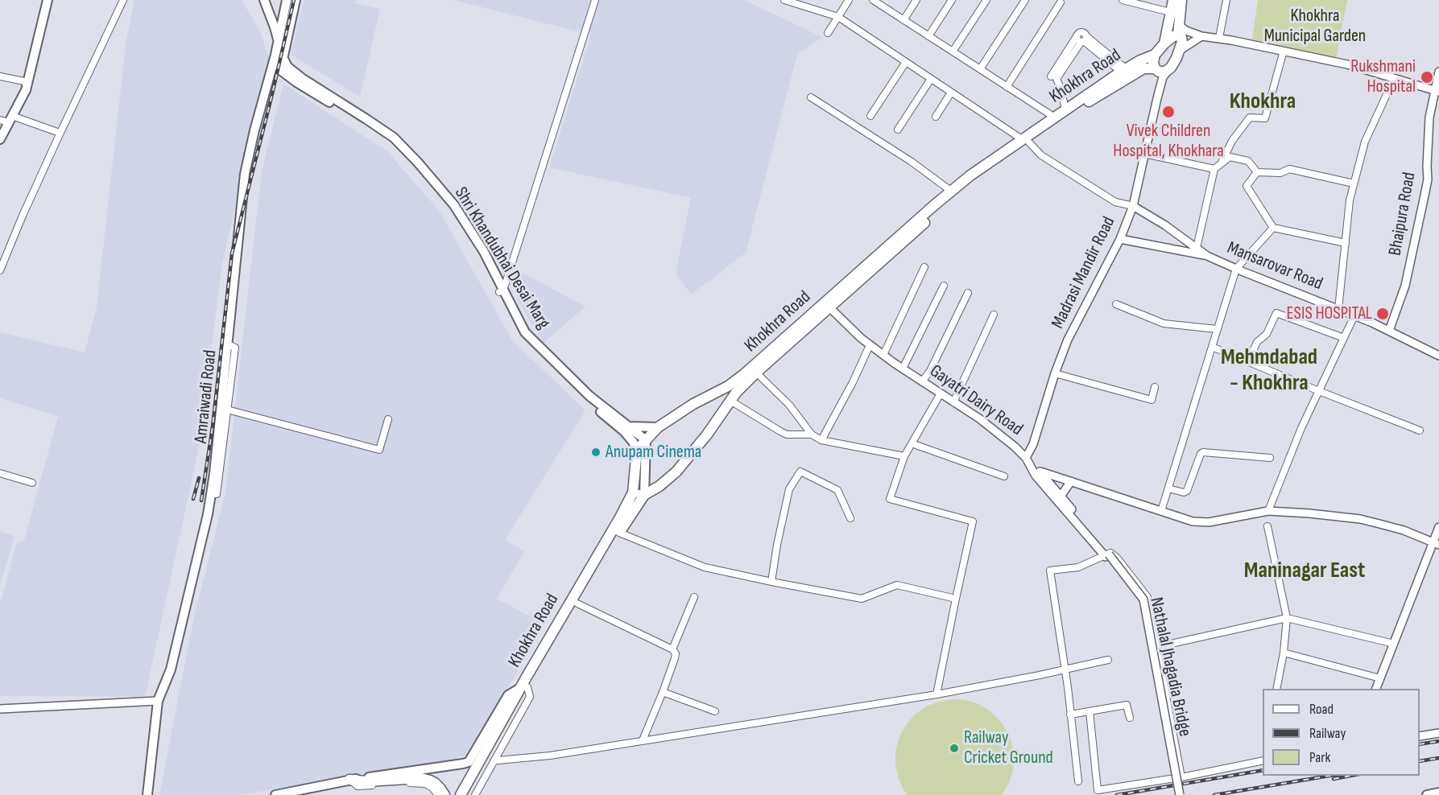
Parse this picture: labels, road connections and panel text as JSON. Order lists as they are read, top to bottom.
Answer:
{
  "streets": {
    "main road": ["Khokhra Road", "Shri Khandubhai Desai Marg", "Amraiwadi Road"],
    "street": [
      "Bhaipura Road",
      "Mansarovar Road",
      "Madrasi Mandir Road",
      "Gayatri Dairy Road",
      "Nathalal Jhagadia Bridge"
    ]
  },
  "crossings": [
    ["Khokhra Road", "Shri Khandubhai Desai Marg"],
    ["Khokhra Road", "Gayatri Dairy Road"],
    ["Bhaipura Road", "Mansarovar Road"],
    ["Shri Khandubhai Desai Marg", "Amraiwadi Road"],
    ["Mansarovar Road", "Madrasi Mandir Road"],
    ["Madrasi Mandir Road", "Gayatri Dairy Road"],
    ["Gayatri Dairy Road", "Nathalal Jhagadia Bridge"]
  ],
  "districts": ["Khokhra", "Mehmdabad - Khokhra", "Maninagar East"],
  "parks": ["Khokhra Municipal Garden"],
  "places": [
    "Rukshmani Hospital",
    "Vivek Children Hospital, Khokhara",
    "ESIS HOSPITAL",
    "Anupam Cinema",
    "Railway Cricket Ground"
  ],
  "legend": ["Road", "Railway", "Park"]
}
